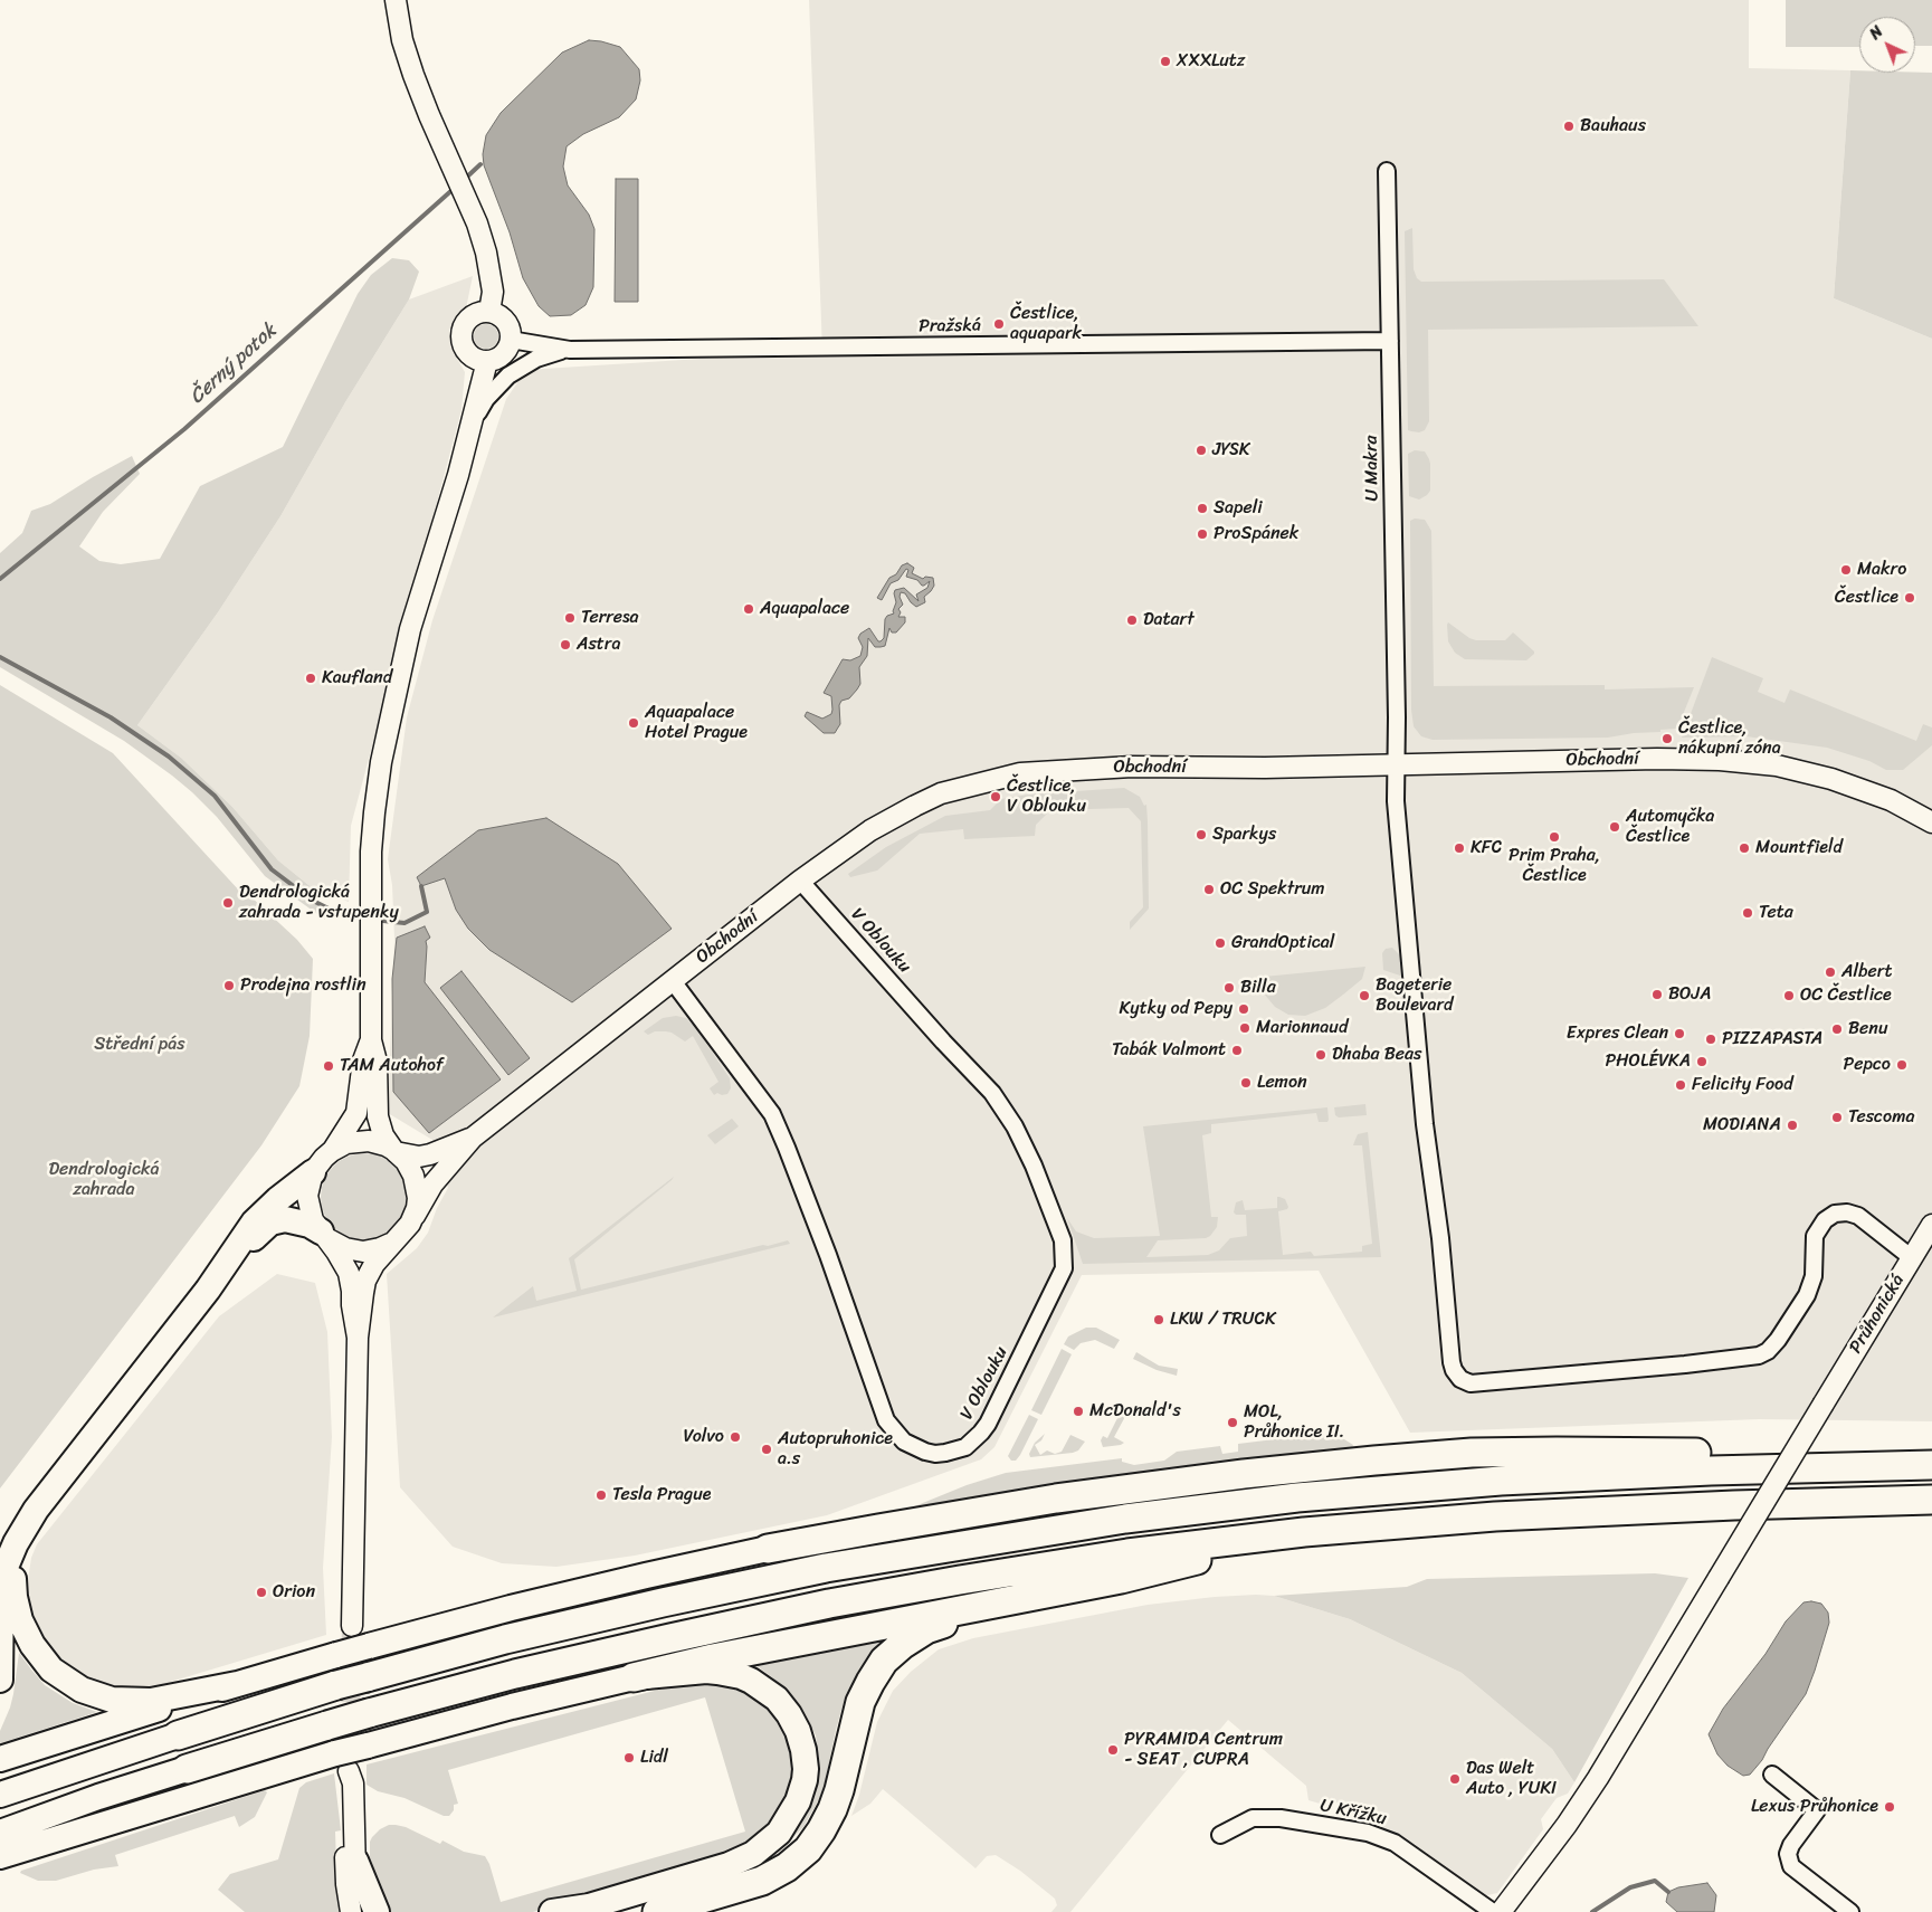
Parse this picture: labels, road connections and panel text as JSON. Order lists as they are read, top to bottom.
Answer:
{
  "streets": {
    "street": [
      "Pražská",
      "U Makra",
      "Obchodní",
      "V Oblouku",
      "Průhonická",
      "U Křížku"
    ]
  },
  "crossings": [
    ["Pražská", "U Makra"],
    ["U Makra", "Obchodní"],
    ["U Makra", "Průhonická"],
    ["Obchodní", "V Oblouku"],
    ["Průhonická", "U Křížku"]
  ],
  "water": ["Černý potok"],
  "parks": ["Střední pás", "Dendrologická zahrada"],
  "places": [
    "XXXLutz",
    "Bauhaus",
    "Čestlice, aquapark",
    "JYSK",
    "Sapeli",
    "ProSpánek",
    "Makro",
    "Čestlice",
    "Aquapalace",
    "Terresa",
    "Datart",
    "Astra",
    "Kaufland",
    "Aquapalace Hotel Prague",
    "Čestlice, nákupní zóna",
    "Čestlice, V Oblouku",
    "Automyčka Čestlice",
    "Sparkys",
    "Prim Praha, Čestlice",
    "KFC",
    "Mountfield",
    "OC Spektrum",
    "Dendrologická zahrada - vstupenky",
    "Teta",
    "GrandOptical",
    "Albert",
    "Prodejna rostlin",
    "Billa",
    "BOJA",
    "Bageterie Boulevard",
    "OC Čestlice",
    "Kytky od Pepy",
    "Marionnaud",
    "Benu",
    "Expres Clean",
    "PIZZAPASTA",
    "Tabák Valmont",
    "Dhaba Beas",
    "PHOLÉVKA",
    "Pepco",
    "TAM Autohof",
    "Lemon",
    "Felicity Food",
    "Tescoma",
    "MODIANA",
    "LKW / TRUCK",
    "McDonald's",
    "MOL, Průhonice II.",
    "Volvo",
    "Autopruhonice a.s",
    "Tesla Prague",
    "Orion",
    "PYRAMIDA Centrum - SEAT , CUPRA",
    "Lidl",
    "Das Welt Auto , YUKI",
    "Lexus Průhonice"
  ],
  "north": "top left"
}
